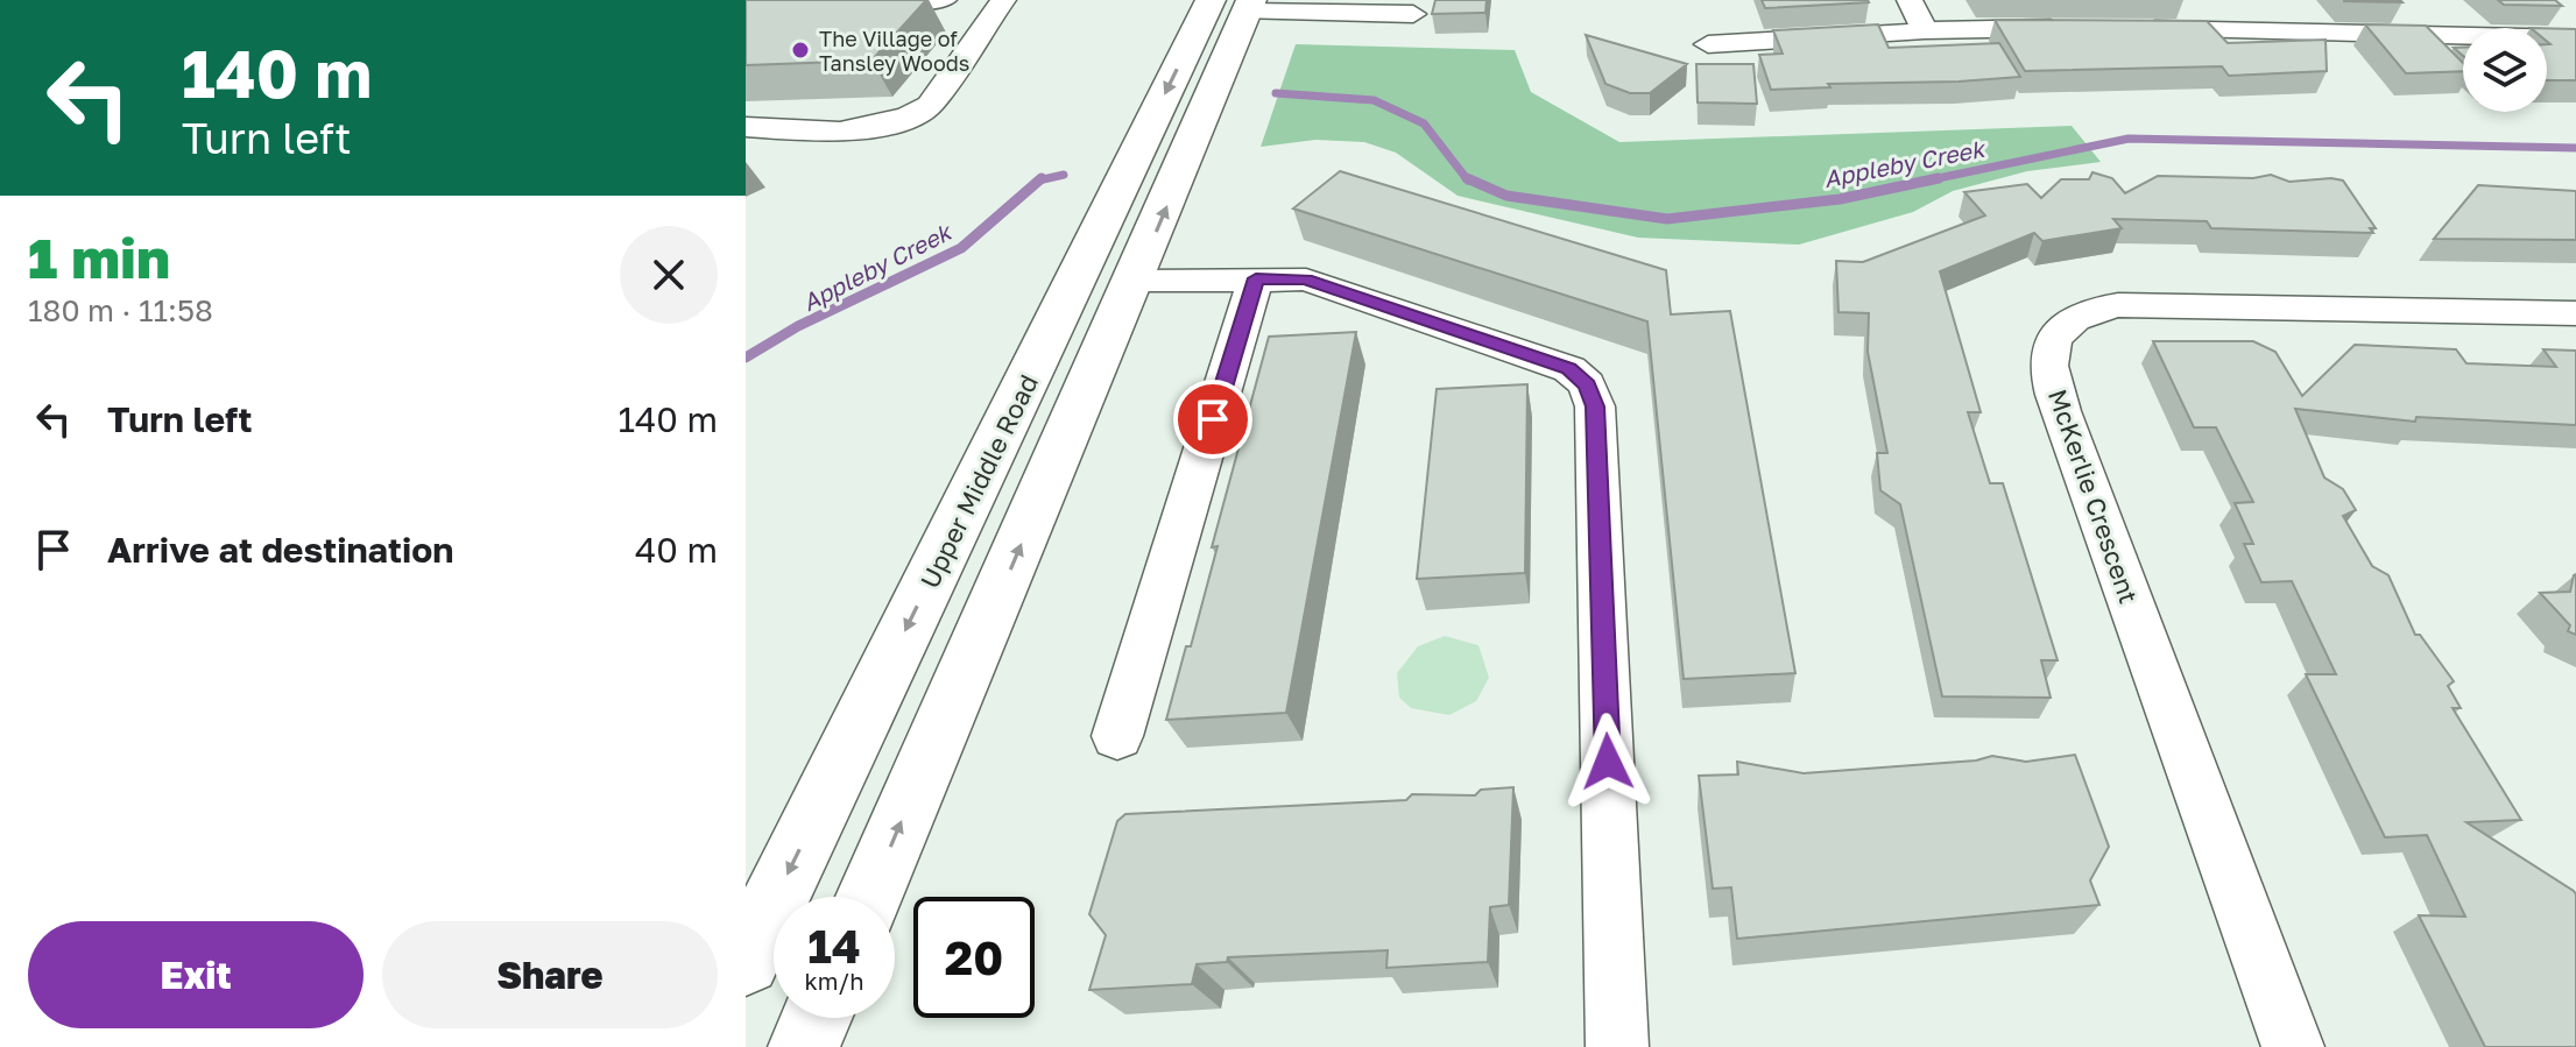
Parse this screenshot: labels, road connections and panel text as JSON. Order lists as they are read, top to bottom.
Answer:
{
  "streets": {
    "main road": ["Upper Middle Road"],
    "street": ["McKerlie Crescent"]
  },
  "water": ["Appleby Creek"],
  "places": ["The Village of Tansley Woods"],
  "page": {
    "turn": ["140 m", "Turn left"],
    "heading": ["1 min", "180 m · 11:58"],
    "list": [
      {
        "name": "Turn left",
        "value": "140 m"
      },
      {
        "name": "Arrive at destination",
        "value": "40 m"
      }
    ],
    "speed": "14 km/h",
    "limit": "20",
    "buttons": ["Exit", "Share"]
  }
}
